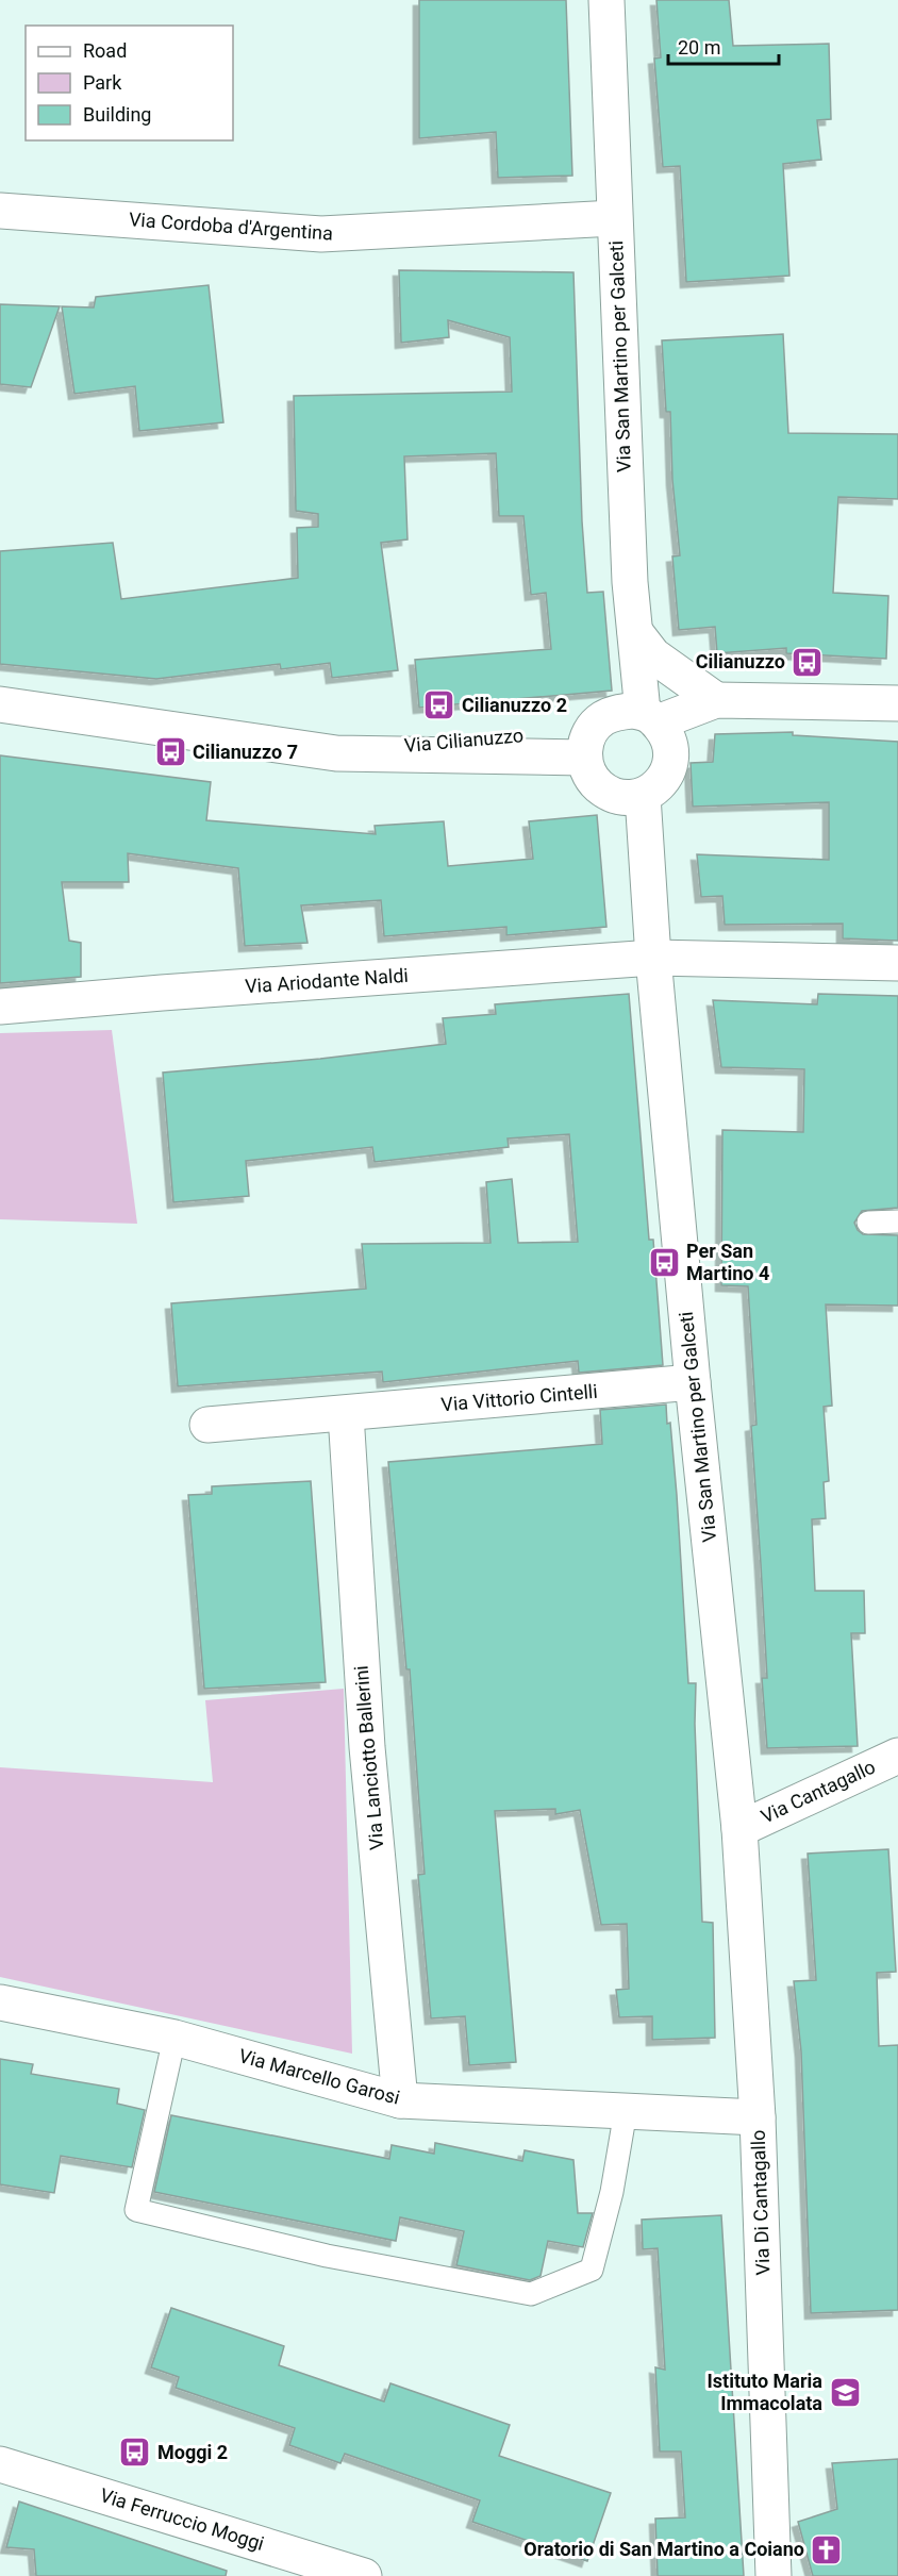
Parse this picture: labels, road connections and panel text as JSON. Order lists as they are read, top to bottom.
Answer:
{
  "streets": {
    "street": [
      "Via Cordoba d'Argentina",
      "Via San Martino per Galceti",
      "Via Cilianuzzo",
      "Via Ariodante Naldi",
      "Via Vittorio Cintelli",
      "Via Lanciotto Ballerini",
      "Via Cantagallo",
      "Via Marcello Garosi",
      "Via Di Cantagallo",
      "Via Ferruccio Moggi"
    ]
  },
  "crossings": [
    ["Via Cordoba d'Argentina", "Via San Martino per Galceti"],
    ["Via San Martino per Galceti", "Via Cilianuzzo"],
    ["Via San Martino per Galceti", "Via Ariodante Naldi"],
    ["Via San Martino per Galceti", "Via Vittorio Cintelli"],
    ["Via San Martino per Galceti", "Via Cantagallo"],
    ["Via San Martino per Galceti", "Via Di Cantagallo"],
    ["Via Vittorio Cintelli", "Via Lanciotto Ballerini"],
    ["Via Lanciotto Ballerini", "Via Marcello Garosi"],
    ["Via Cantagallo", "Via Di Cantagallo"],
    ["Via Marcello Garosi", "Via Di Cantagallo"]
  ],
  "places": {
    "bus stop": [
      "Cilianuzzo",
      "Cilianuzzo 2",
      "Cilianuzzo 7",
      "Per San Martino 4",
      "Moggi 2"
    ],
    "school or university": ["Istituto Maria Immacolata"],
    "church": ["Oratorio di San Martino a Coiano"]
  },
  "legend": ["Road", "Park", "Building"],
  "scale_bar": "20 m"
}
